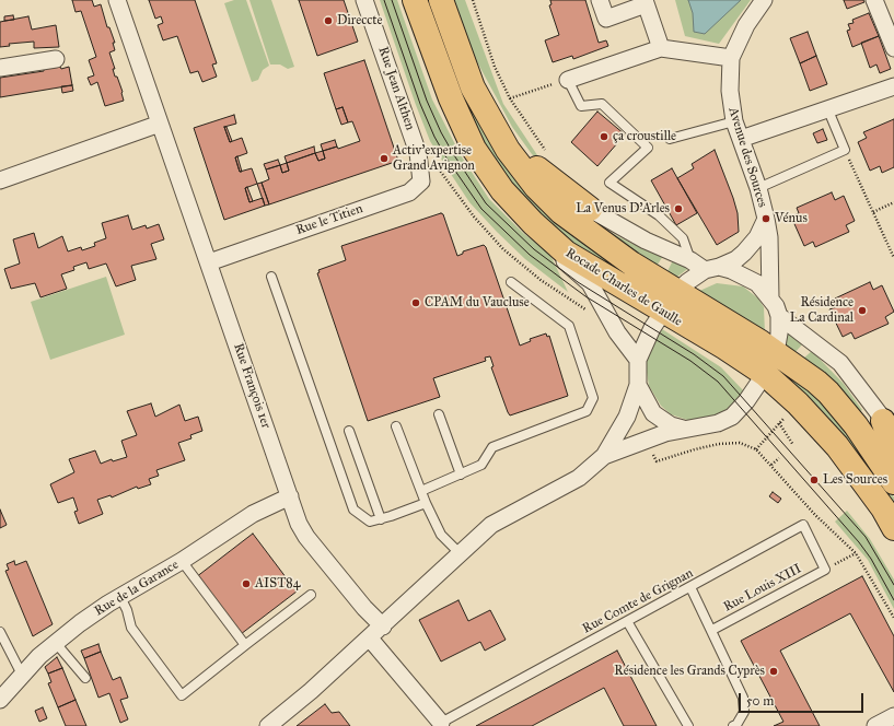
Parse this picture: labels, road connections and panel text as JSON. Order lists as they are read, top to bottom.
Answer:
{
  "streets": {
    "main road": ["Rocade Charles de Gaulle"],
    "street": [
      "Rue Jean Althen",
      "Avenue des Sources",
      "Rue le Titien",
      "Rue François 1er",
      "Rue de la Garance"
    ],
    "lane": ["Rue Louis XIII", "Rue Comte de Grignan"]
  },
  "crossings": [
    ["Rue Jean Althen", "Rue le Titien"],
    ["Avenue des Sources", "Rocade Charles de Gaulle"],
    ["Rue le Titien", "Rue François 1er"],
    ["Rue François 1er", "Rue de la Garance"],
    ["Rue Louis XIII", "Rue Comte de Grignan"]
  ],
  "places": [
    "Direccte",
    "ça croustille",
    "Activ'expertise Grand Avignon",
    "La Venus D'Arles",
    "Vénus",
    "CPAM du Vaucluse",
    "Résidence La Cardinal",
    "Les Sources",
    "AIST84",
    "Résidence les Grands Cyprès"
  ],
  "scale_bar": "50 m"
}
